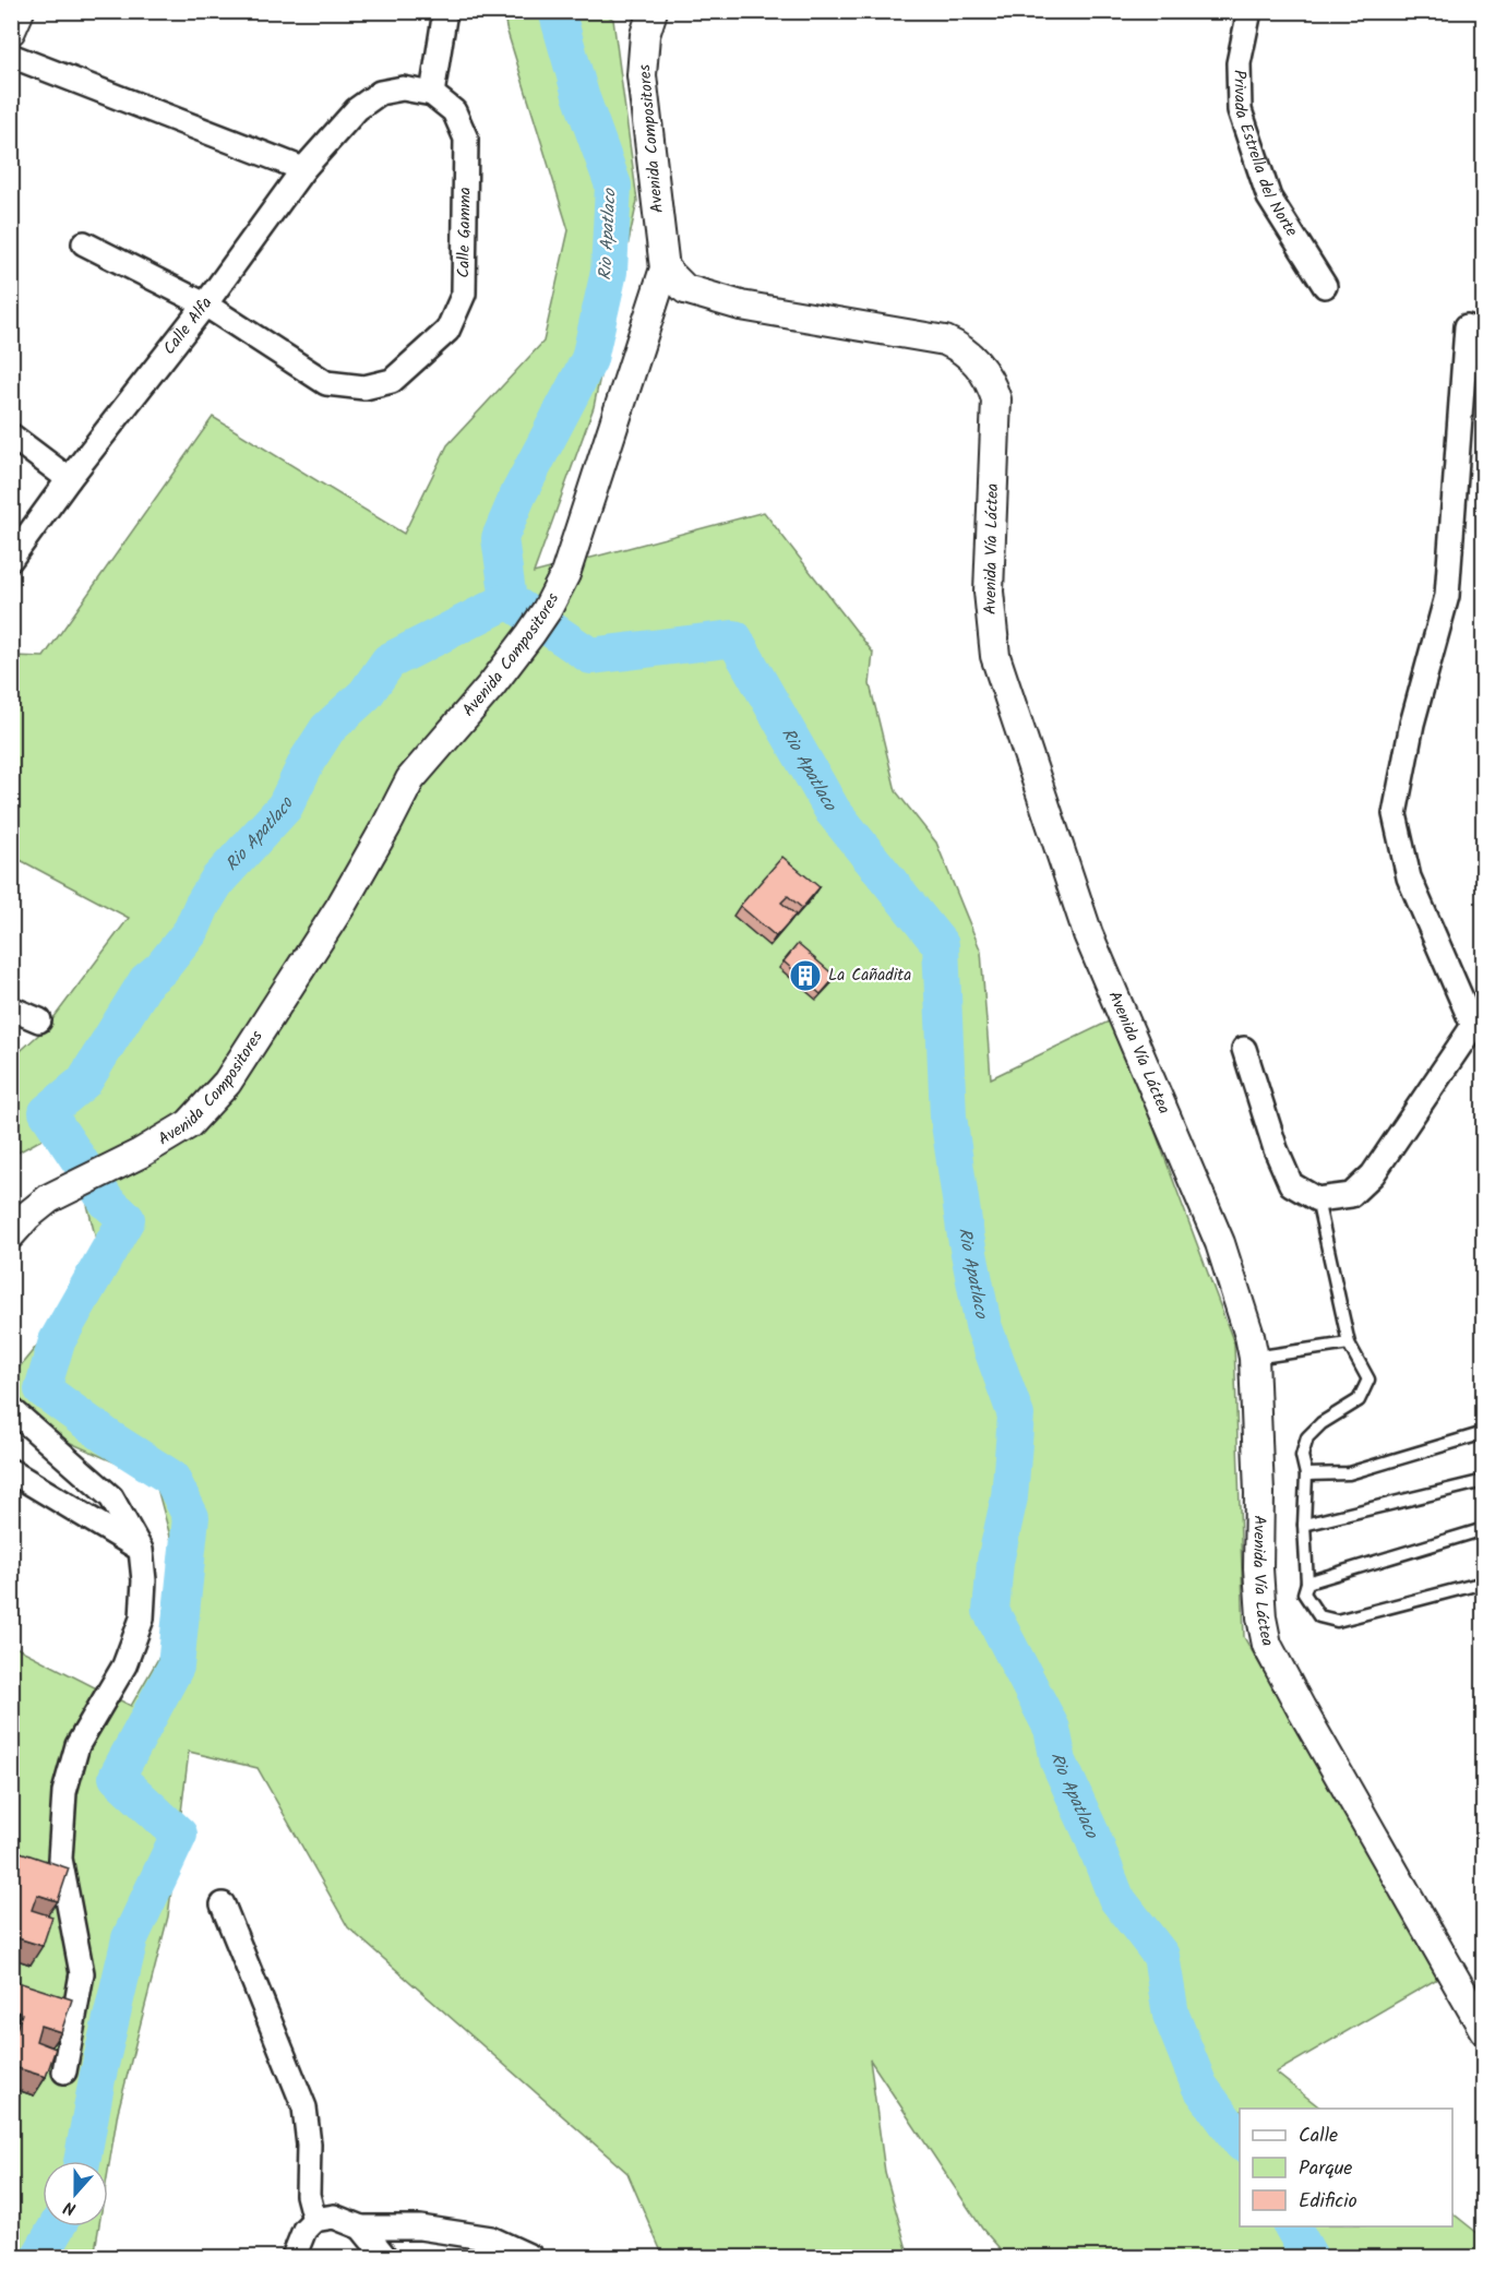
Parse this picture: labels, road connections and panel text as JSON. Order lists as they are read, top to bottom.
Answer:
{
  "streets": {
    "street": [
      "Avenida Compositores",
      "Privada Estrella del Norte",
      "Calle Gamma",
      "Calle Alfa",
      "Avenida Vía Láctea"
    ]
  },
  "crossings": [
    ["Avenida Compositores", "Avenida Vía Láctea"],
    ["Calle Gamma", "Calle Alfa"]
  ],
  "water": ["Rio Apatlaco"],
  "places": {
    "building": ["La Cañadita"]
  },
  "legend": ["Calle", "Parque", "Edificio"],
  "north": "bottom"
}
